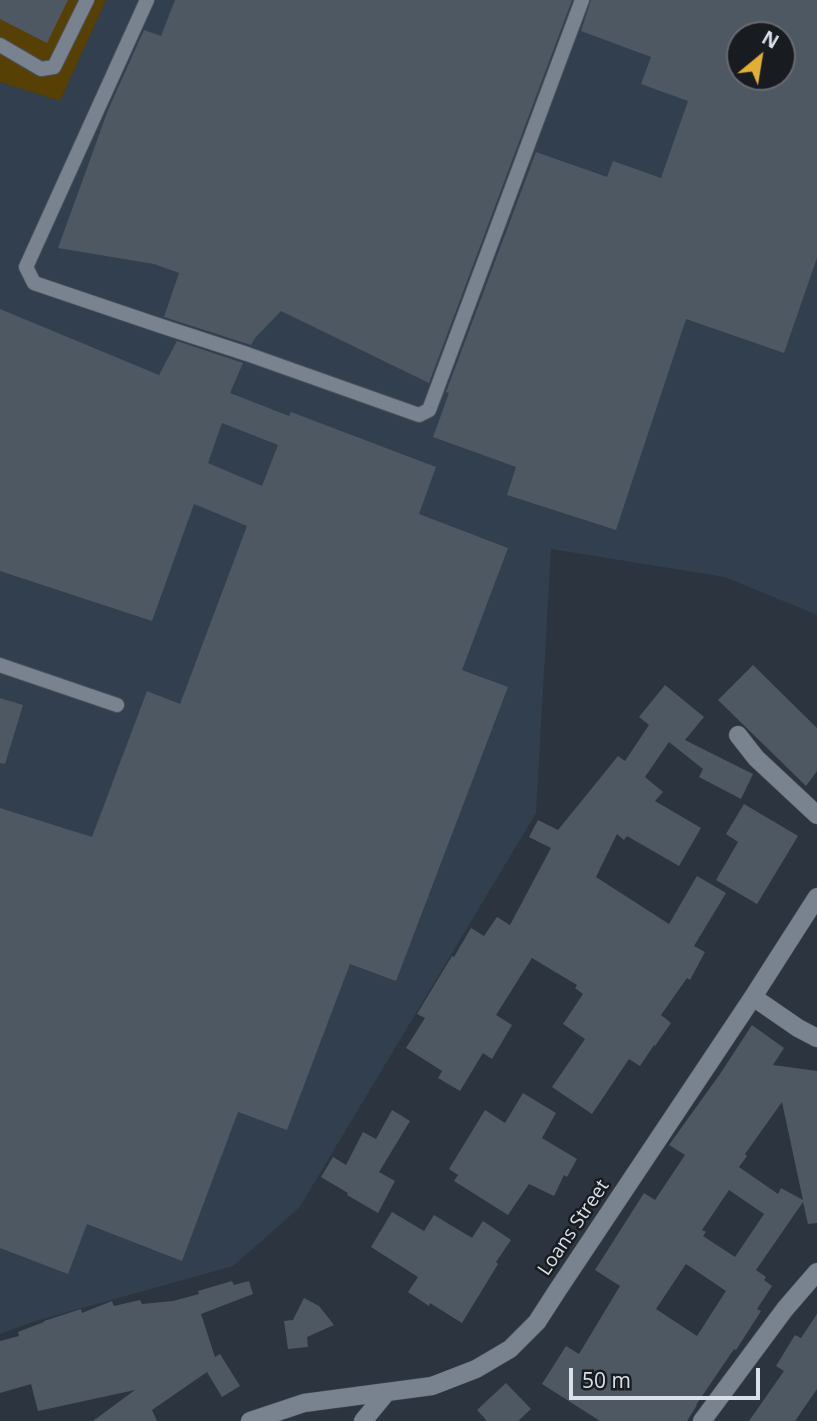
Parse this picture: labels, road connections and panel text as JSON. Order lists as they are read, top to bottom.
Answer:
{
  "streets": {
    "street": ["Loans Street"]
  },
  "scale_bar": "50 m",
  "north": "top right"
}
